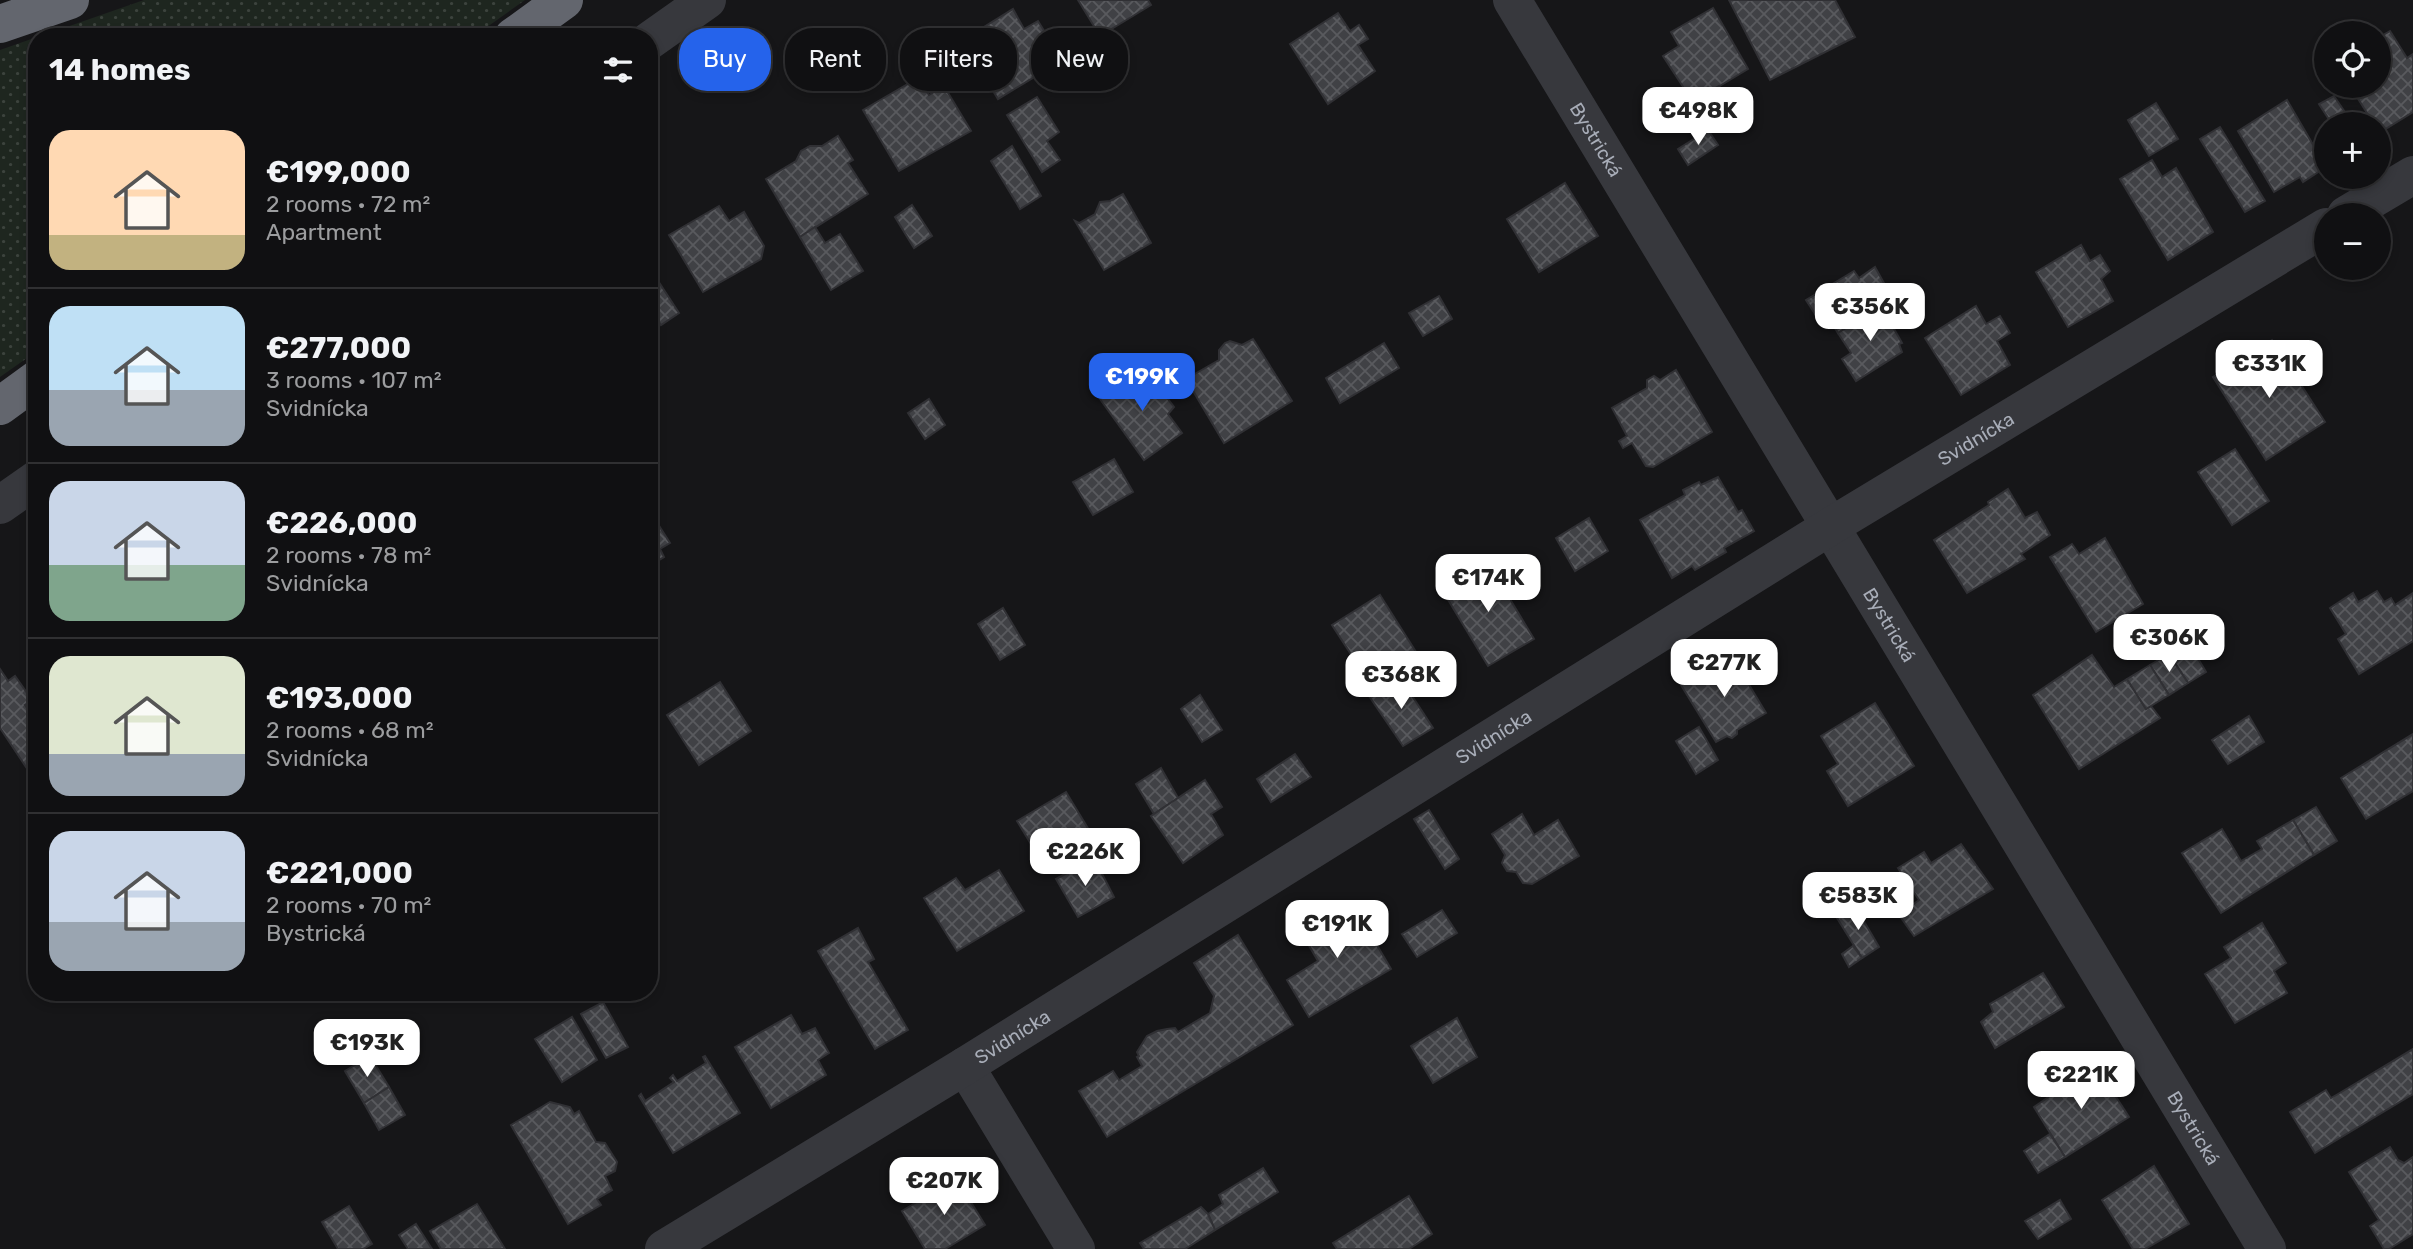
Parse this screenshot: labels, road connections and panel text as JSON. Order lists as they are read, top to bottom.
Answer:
{
  "streets": {
    "street": ["Bystrická", "Svidnícka"]
  },
  "crossings": [
    ["Bystrická", "Svidnícka"]
  ],
  "page": {
    "map_buttons": ["+", "−"],
    "chip": [
      "Buy",
      "Rent",
      "Filters",
      "New"
    ],
    "heading": "14 homes",
    "price": [
      "€498K",
      "€356K",
      "€331K",
      "€199K",
      "€174K",
      "€306K",
      "€277K",
      "€368K",
      "€226K",
      "€583K",
      "€191K",
      "€193K",
      "€221K",
      "€207K"
    ],
    "list": [
      {
        "name": "€199,000",
        "note": "2 rooms · 72 m² · Apartment"
      },
      {
        "name": "€277,000",
        "note": "3 rooms · 107 m² · Svidnícka"
      },
      {
        "name": "€226,000",
        "note": "2 rooms · 78 m² · Svidnícka"
      },
      {
        "name": "€193,000",
        "note": "2 rooms · 68 m² · Svidnícka"
      },
      {
        "name": "€221,000",
        "note": "2 rooms · 70 m² · Bystrická"
      }
    ]
  }
}
